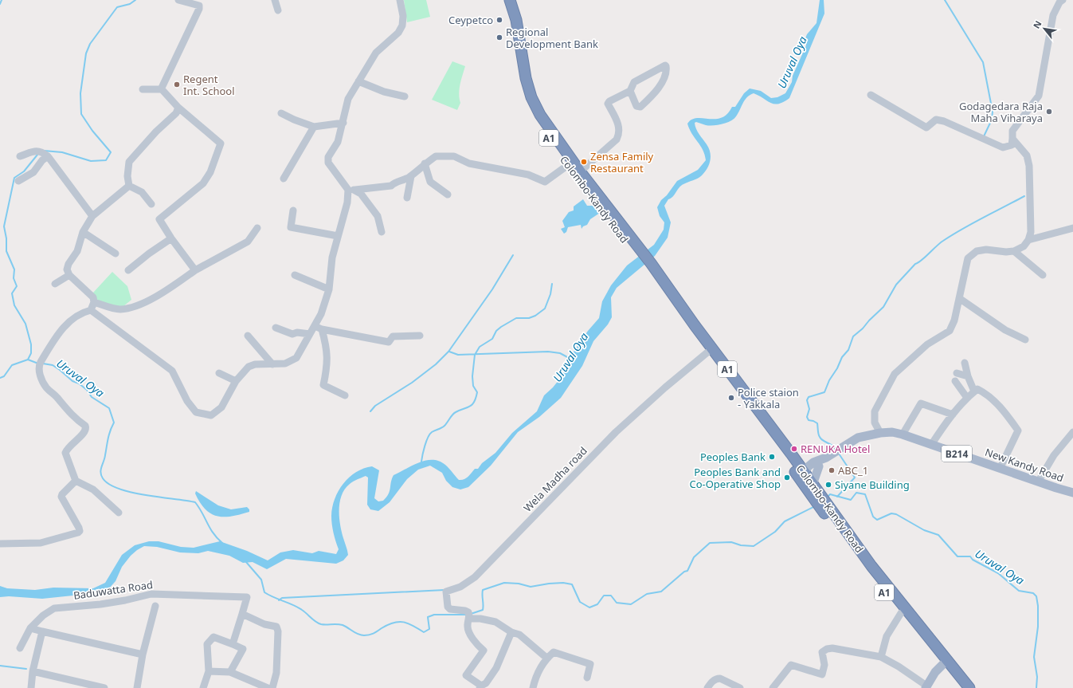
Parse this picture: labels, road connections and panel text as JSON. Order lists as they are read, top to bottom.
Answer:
{
  "streets": {
    "highway": ["A1", "Colombo-Kandy Road"],
    "main road": ["B214", "New Kandy Road"],
    "street": ["Wela Madha road", "Baduwatta Road"]
  },
  "crossings": [
    ["Colombo-Kandy Road", "New Kandy Road"],
    ["Colombo-Kandy Road", "Wela Madha road"]
  ],
  "water": ["Uruval Oya"],
  "places": [
    "Ceypetco",
    "Regional Development Bank",
    "Regent Int. School",
    "Godagedara Raja Maha Viharaya",
    "Zensa Family Restaurant",
    "Police staion - Yakkala",
    "RENUKA Hotel",
    "Peoples Bank",
    "ABC_1",
    "Peoples Bank and Co-Operative Shop",
    "Siyane Building"
  ],
  "north": "top left"
}
